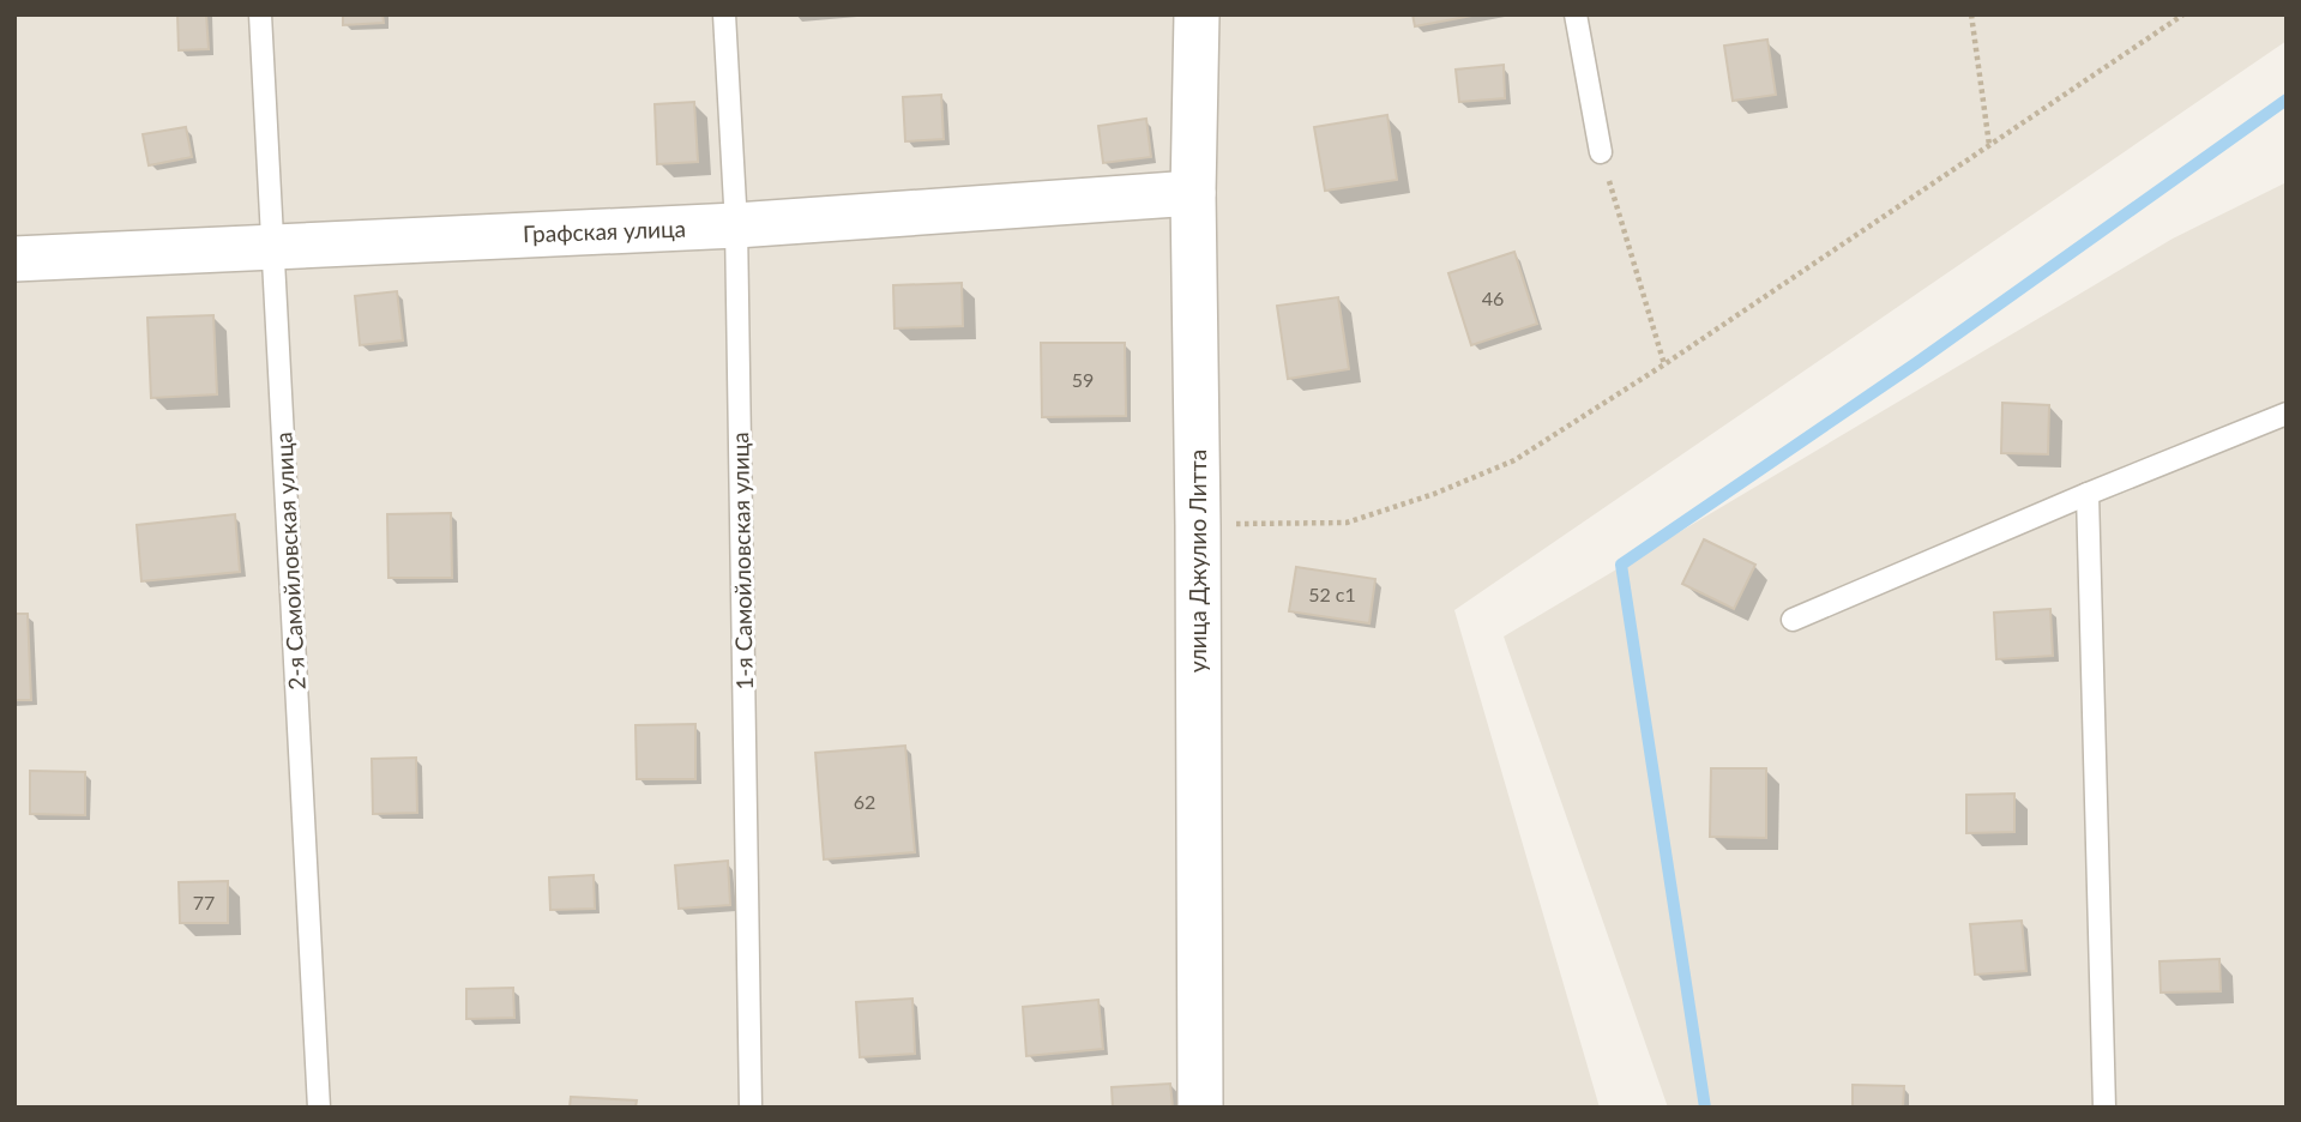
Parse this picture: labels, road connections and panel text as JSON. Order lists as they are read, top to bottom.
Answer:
{
  "streets": {
    "street": ["Графская улица", "улица Джулио Литта"],
    "lane": ["2-я Самойловская улица", "1-я Самойловская улица"]
  },
  "crossings": [
    ["Графская улица", "2-я Самойловская улица"],
    ["Графская улица", "1-я Самойловская улица"],
    ["Графская улица", "улица Джулио Литта"]
  ],
  "house_numbers": [
    "46",
    "59",
    "52 с1",
    "62",
    "77"
  ]
}
